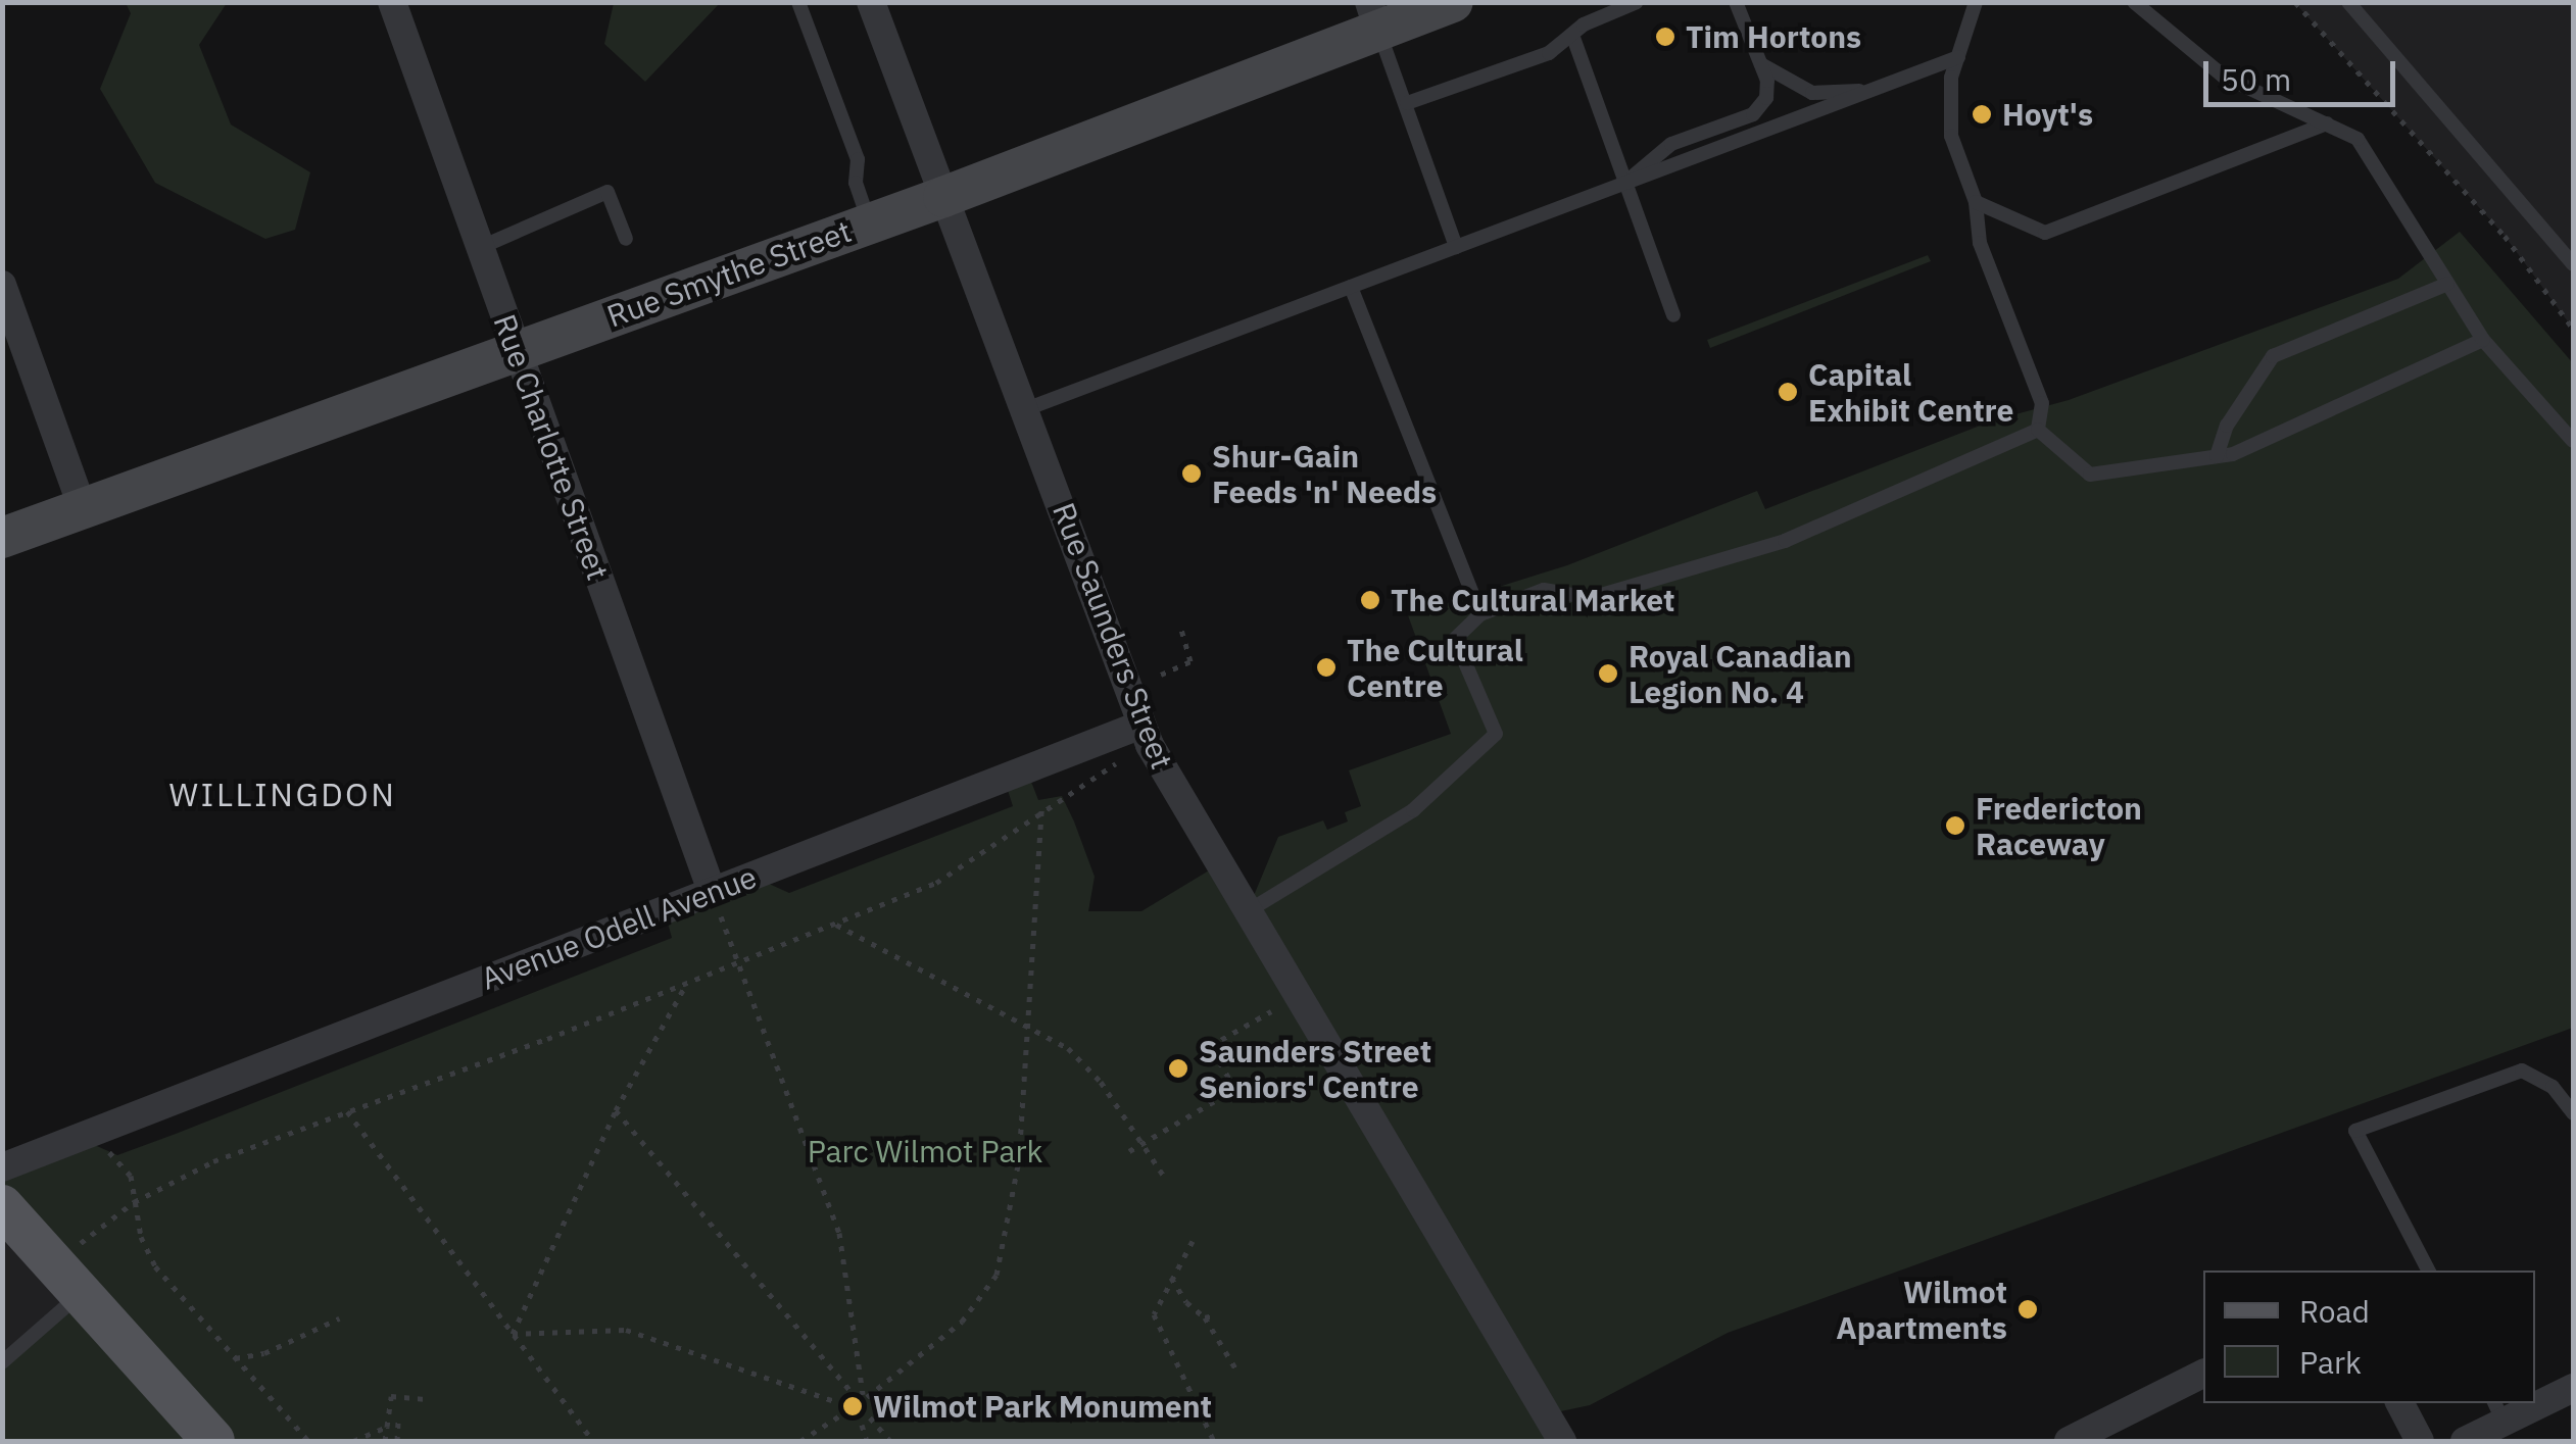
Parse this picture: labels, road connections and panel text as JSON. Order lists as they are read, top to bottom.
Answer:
{
  "streets": {
    "main road": ["Rue Smythe Street"],
    "street": ["Rue Charlotte Street", "Rue Saunders Street", "Avenue Odell Avenue"]
  },
  "crossings": [
    ["Rue Smythe Street", "Rue Charlotte Street"],
    ["Rue Smythe Street", "Rue Saunders Street"],
    ["Rue Charlotte Street", "Avenue Odell Avenue"],
    ["Rue Saunders Street", "Avenue Odell Avenue"]
  ],
  "districts": ["WILLINGDON"],
  "parks": ["Parc Wilmot Park"],
  "places": [
    "Tim Hortons",
    "Hoyt's",
    "Capital Exhibit Centre",
    "Shur-Gain Feeds 'n' Needs",
    "The Cultural Market",
    "The Cultural Centre",
    "Royal Canadian Legion No. 4",
    "Fredericton Raceway",
    "Saunders Street Seniors' Centre",
    "Wilmot Apartments",
    "Wilmot Park Monument"
  ],
  "legend": ["Road", "Park"],
  "scale_bar": "50 m"
}
